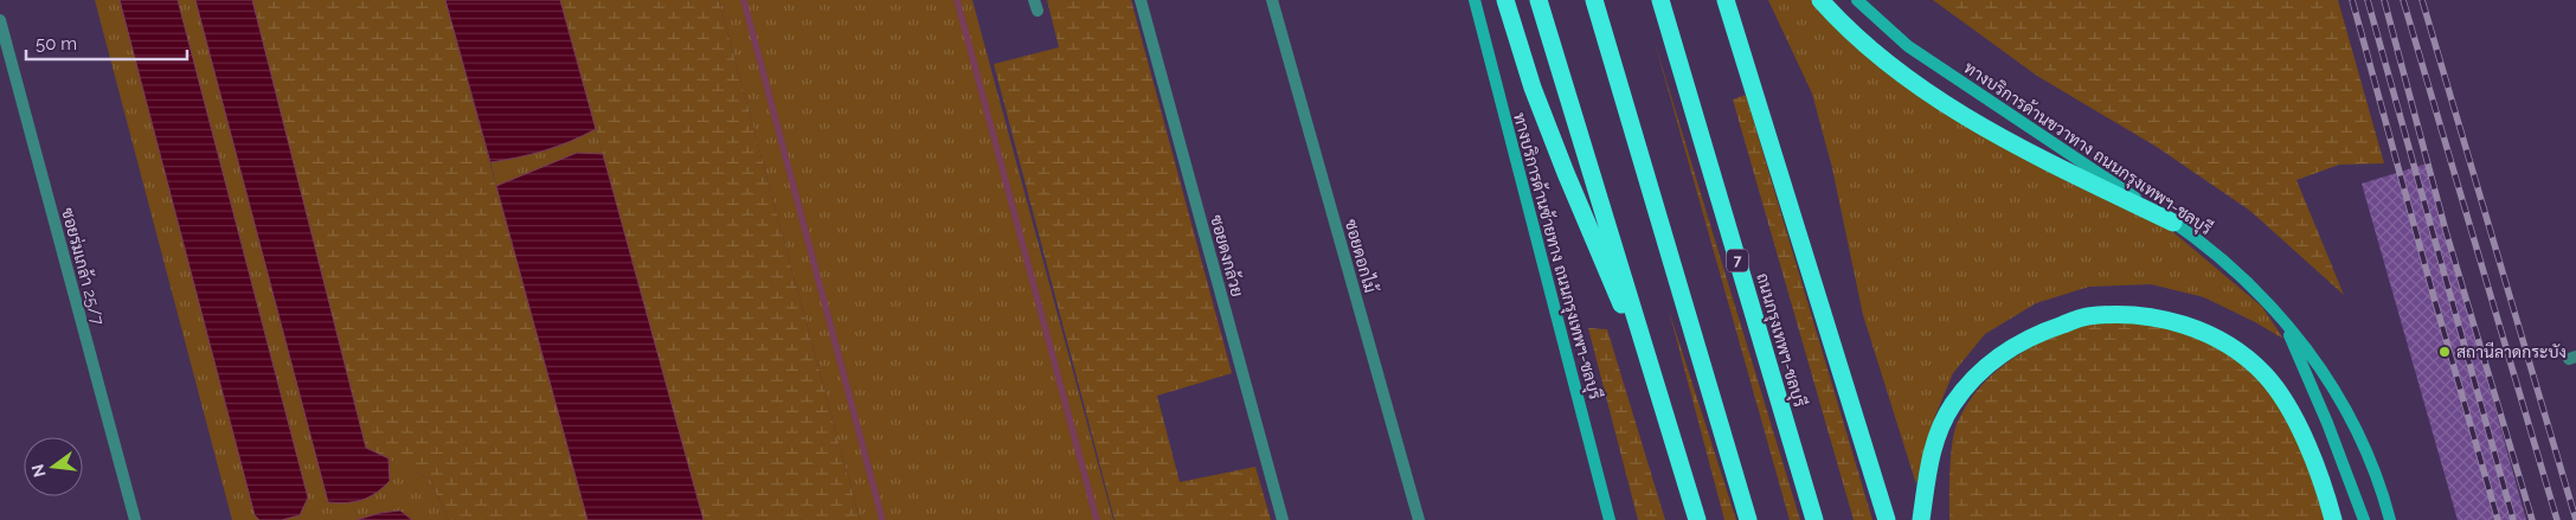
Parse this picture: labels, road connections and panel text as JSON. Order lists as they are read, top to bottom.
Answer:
{
  "streets": {
    "highway": ["7", "ถนนกรุงเทพฯ-ชลบุรี"],
    "main road": ["ทางบริการด้านขวาทาง ถนนกรุงเทพฯ-ชลบุรี", "ทางบริการด้านซ้ายทาง ถนนกรุงเทพฯ-ชลบุรี"],
    "street": ["ซอยดงกล้วย", "ซอยดอกไม้", "ซอยร่มเกล้า 25/7"]
  },
  "places": ["สถานีลาดกระบัง"],
  "scale_bar": "50 m",
  "north": "left"
}
